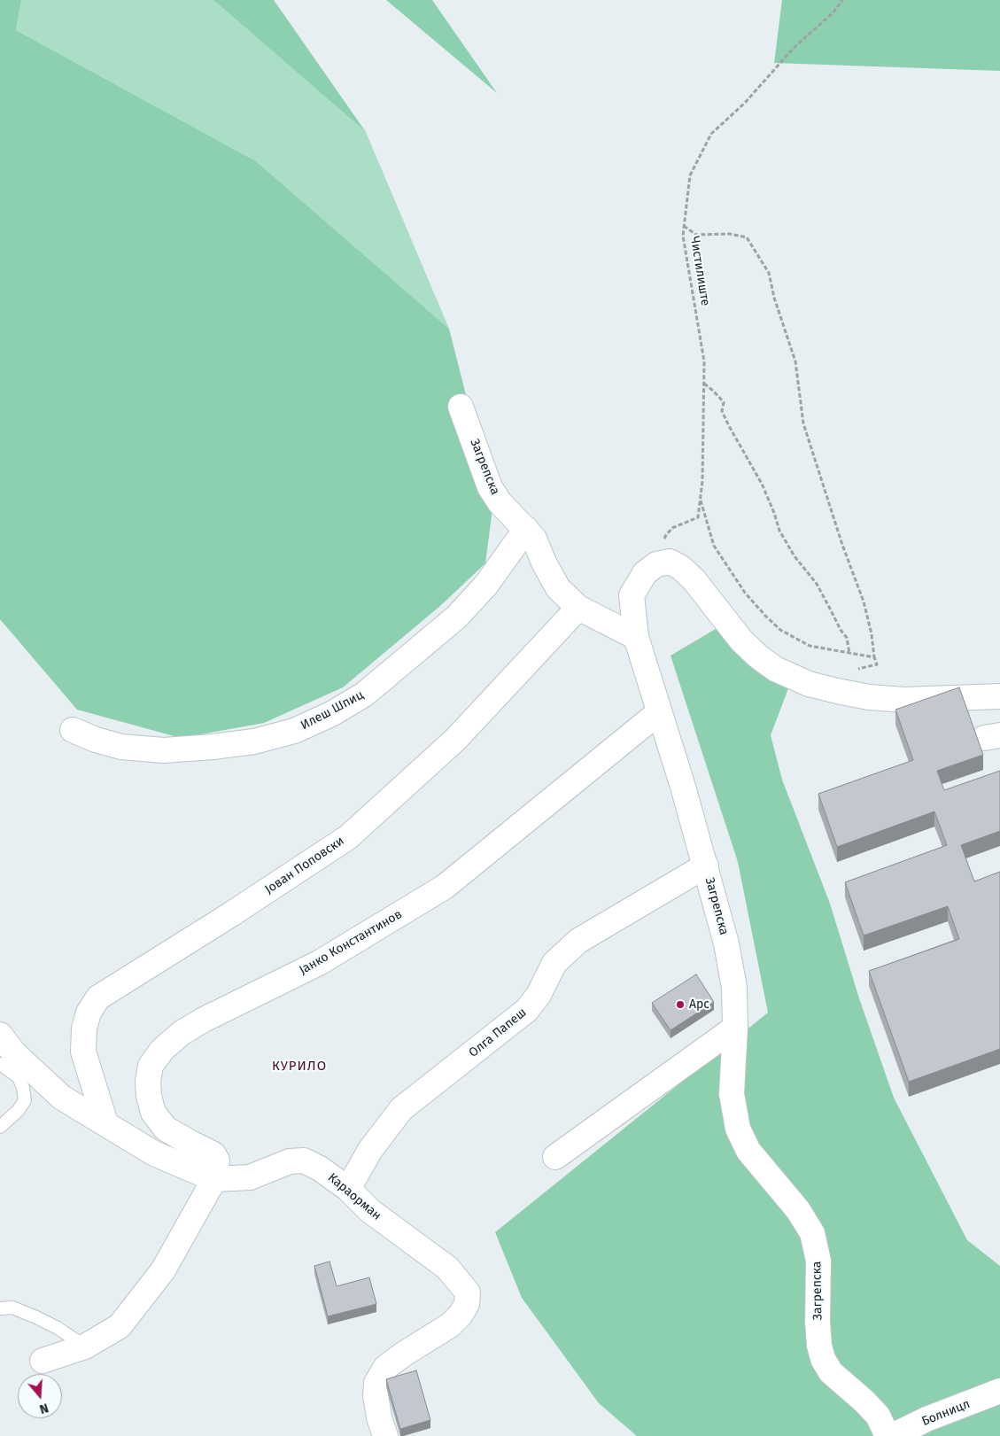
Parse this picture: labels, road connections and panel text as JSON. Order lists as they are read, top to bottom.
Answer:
{
  "streets": {
    "street": [
      "Загрепска",
      "Илеш Шпиц",
      "Јован Поповски",
      "Јанко Константинов",
      "Олга Папеш",
      "Караорман",
      "Болницл"
    ],
    "path": ["Чистилиште"]
  },
  "crossings": [
    ["Загрепска", "Илеш Шпиц"],
    ["Загрепска", "Јован Поповски"],
    ["Загрепска", "Јанко Константинов"],
    ["Загрепска", "Олга Папеш"],
    ["Јован Поповски", "Караорман"],
    ["Јанко Константинов", "Караорман"],
    ["Олга Папеш", "Караорман"]
  ],
  "districts": ["КУРИЛО"],
  "places": ["Арс"],
  "north": "bottom"
}
